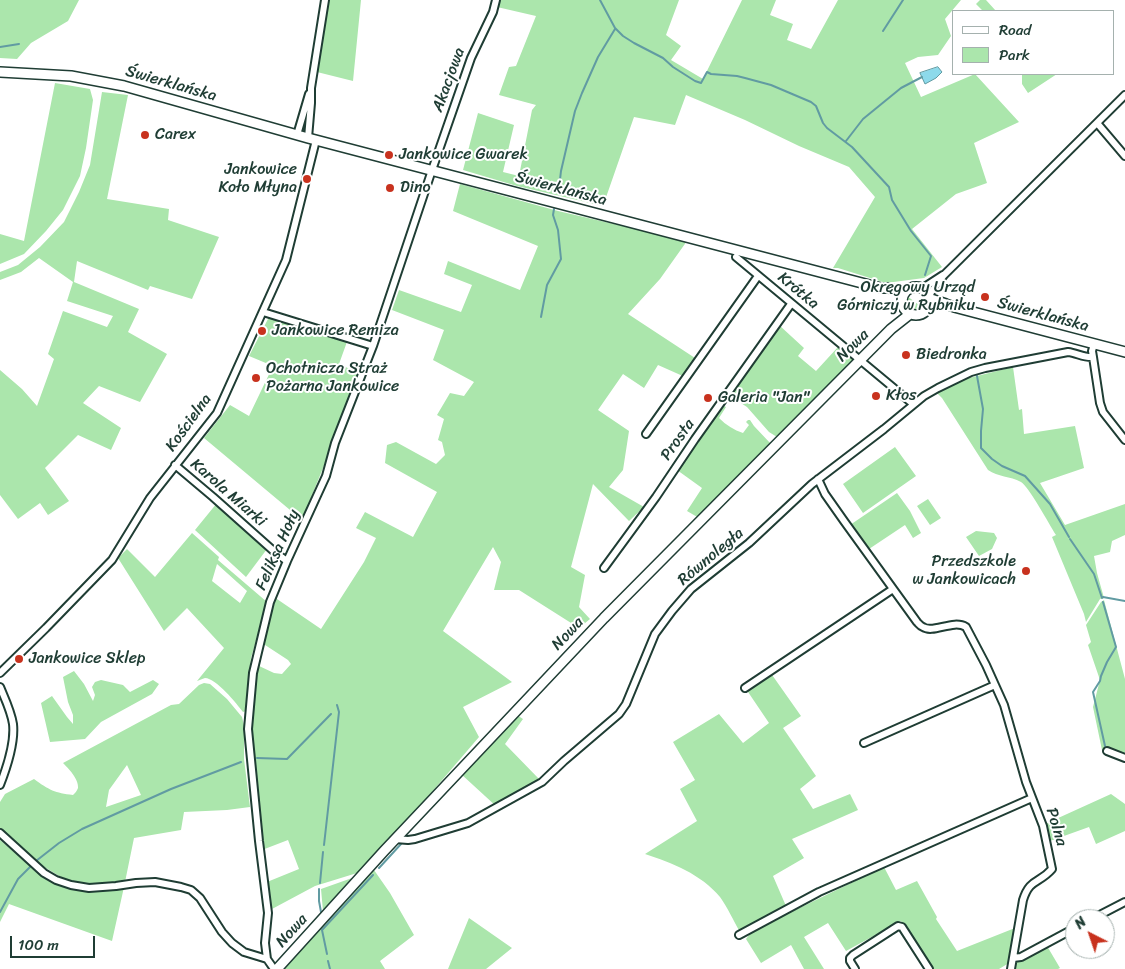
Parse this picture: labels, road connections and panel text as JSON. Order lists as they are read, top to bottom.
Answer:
{
  "streets": {
    "main road": ["Świerklańska", "Nowa"],
    "street": [
      "Akacjowa",
      "Krótka",
      "Kościelna",
      "Prosta",
      "Karola Miarki",
      "Feliksa Hoły",
      "Równoległa",
      "Polna"
    ]
  },
  "crossings": [
    ["Akacjowa", "Świerklańska"],
    ["Akacjowa", "Feliksa Hoły"],
    ["Świerklańska", "Nowa"],
    ["Świerklańska", "Kościelna"],
    ["Świerklańska", "Feliksa Hoły"],
    ["Krótka", "Nowa"],
    ["Krótka", "Prosta"],
    ["Krótka", "Równoległa"],
    ["Nowa", "Równoległa"],
    ["Kościelna", "Karola Miarki"],
    ["Karola Miarki", "Feliksa Hoły"],
    ["Równoległa", "Polna"]
  ],
  "places": [
    "Carex",
    "Jankowice Gwarek",
    "Jankowice Koło Młyna",
    "Dino",
    "Okręgowy Urząd Górniczy w Rybniku",
    "Jankowice Remiza",
    "Biedronka",
    "Ochotnicza Straż Pożarna Jankowice",
    "Kłos",
    "Galeria \"Jan\"",
    "Przedszkole w Jankowicach",
    "Jankowice Sklep"
  ],
  "legend": ["Road", "Park"],
  "scale_bar": "100 m",
  "north": "top left"
}
